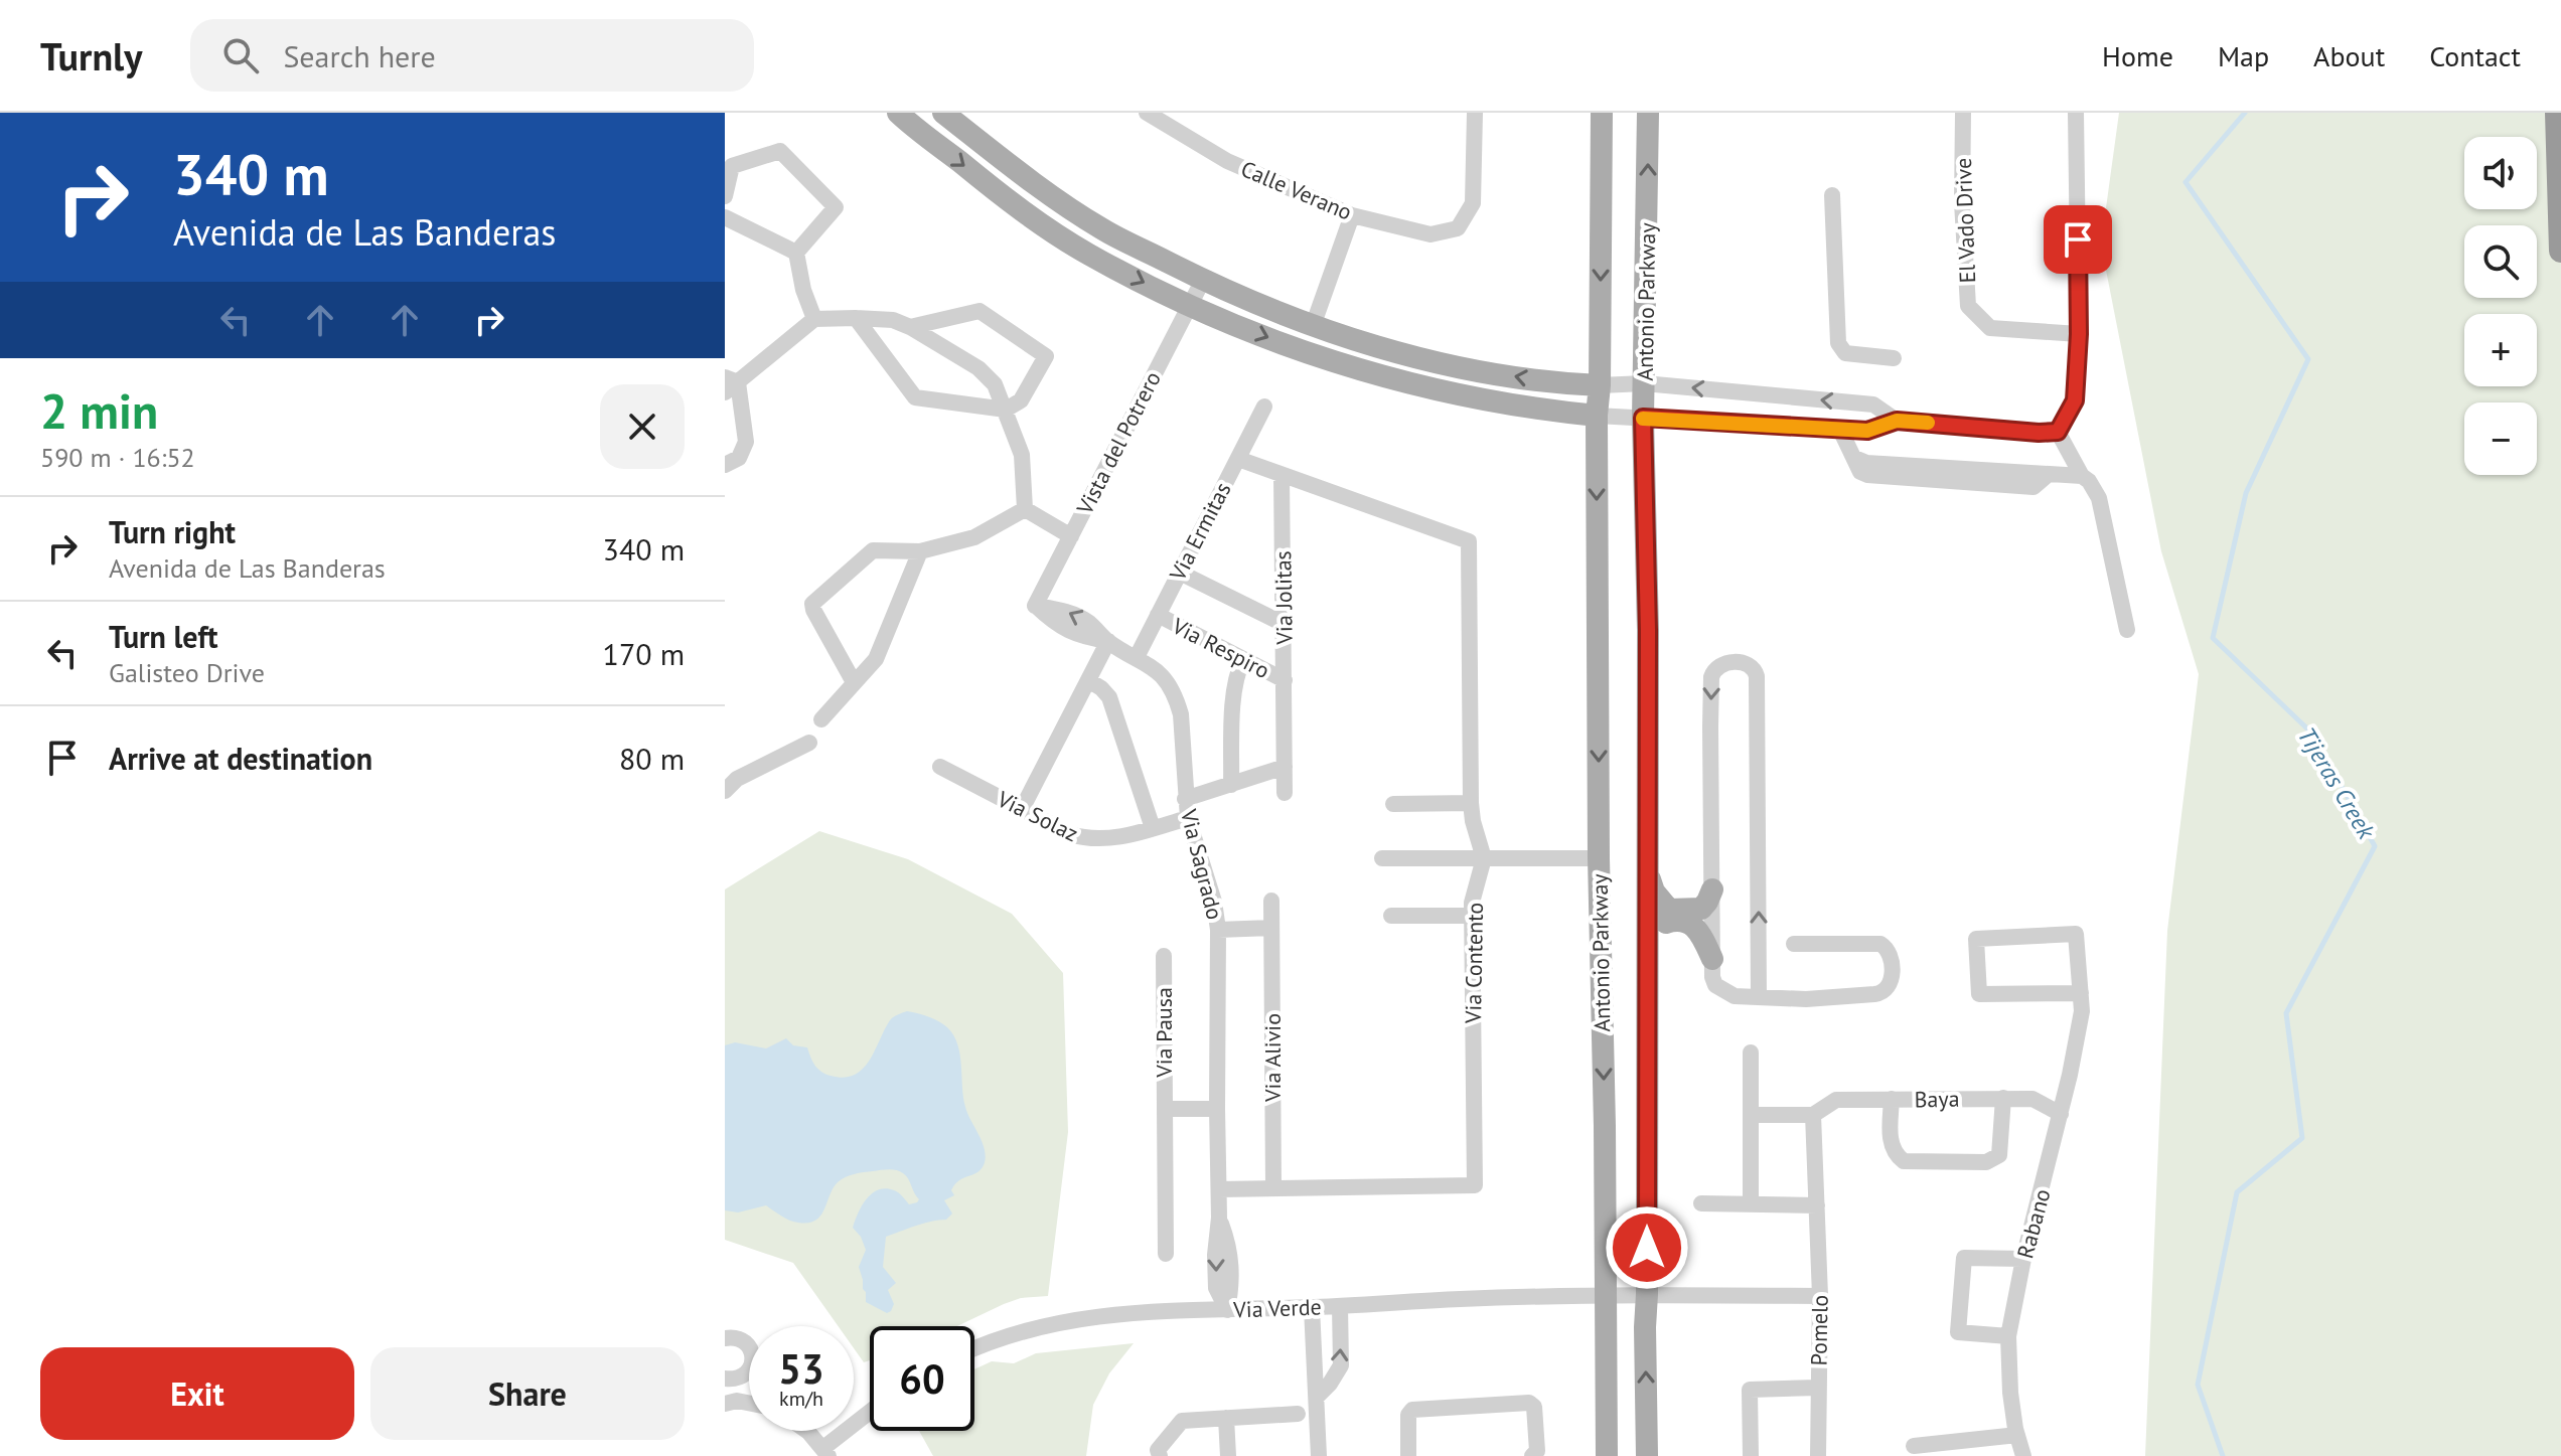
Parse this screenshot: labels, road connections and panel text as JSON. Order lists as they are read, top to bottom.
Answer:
{
  "streets": {
    "main road": ["Antonio Parkway"],
    "street": [
      "Calle Verano",
      "El Vado Drive",
      "Vista del Potrero",
      "Via Ermitas",
      "Via Jolitas",
      "Via Respiro",
      "Via Solaz",
      "Via Sagrado",
      "Via Contento",
      "Via Pausa",
      "Via Alivio",
      "Baya",
      "Rabano",
      "Via Verde",
      "Pomelo"
    ]
  },
  "crossings": [
    ["Antonio Parkway", "Via Verde"],
    ["Vista del Potrero", "Via Sagrado"],
    ["Via Ermitas", "Via Respiro"],
    ["Via Ermitas", "Via Sagrado"],
    ["Via Jolitas", "Via Respiro"],
    ["Via Solaz", "Via Sagrado"],
    ["Via Sagrado", "Via Contento"],
    ["Via Sagrado", "Via Pausa"],
    ["Via Sagrado", "Via Verde"],
    ["Via Contento", "Via Alivio"],
    ["Baya", "Rabano"],
    ["Baya", "Pomelo"],
    ["Via Verde", "Pomelo"]
  ],
  "water": ["Tijeras Creek"],
  "page": {
    "header": "Turnly",
    "search": "Search here",
    "nav": [
      "Home",
      "Map",
      "About",
      "Contact"
    ],
    "turn": ["340 m", "Avenida de Las Banderas"],
    "map_buttons": ["+", "−"],
    "heading": ["2 min", "590 m · 16:52"],
    "list": [
      {
        "name": "Turn right",
        "note": "Avenida de Las Banderas",
        "value": "340 m"
      },
      {
        "name": "Turn left",
        "note": "Galisteo Drive",
        "value": "170 m"
      },
      {
        "name": "Arrive at destination",
        "value": "80 m"
      }
    ],
    "speed": "53 km/h",
    "limit": "60",
    "buttons": ["Exit", "Share"]
  }
}
